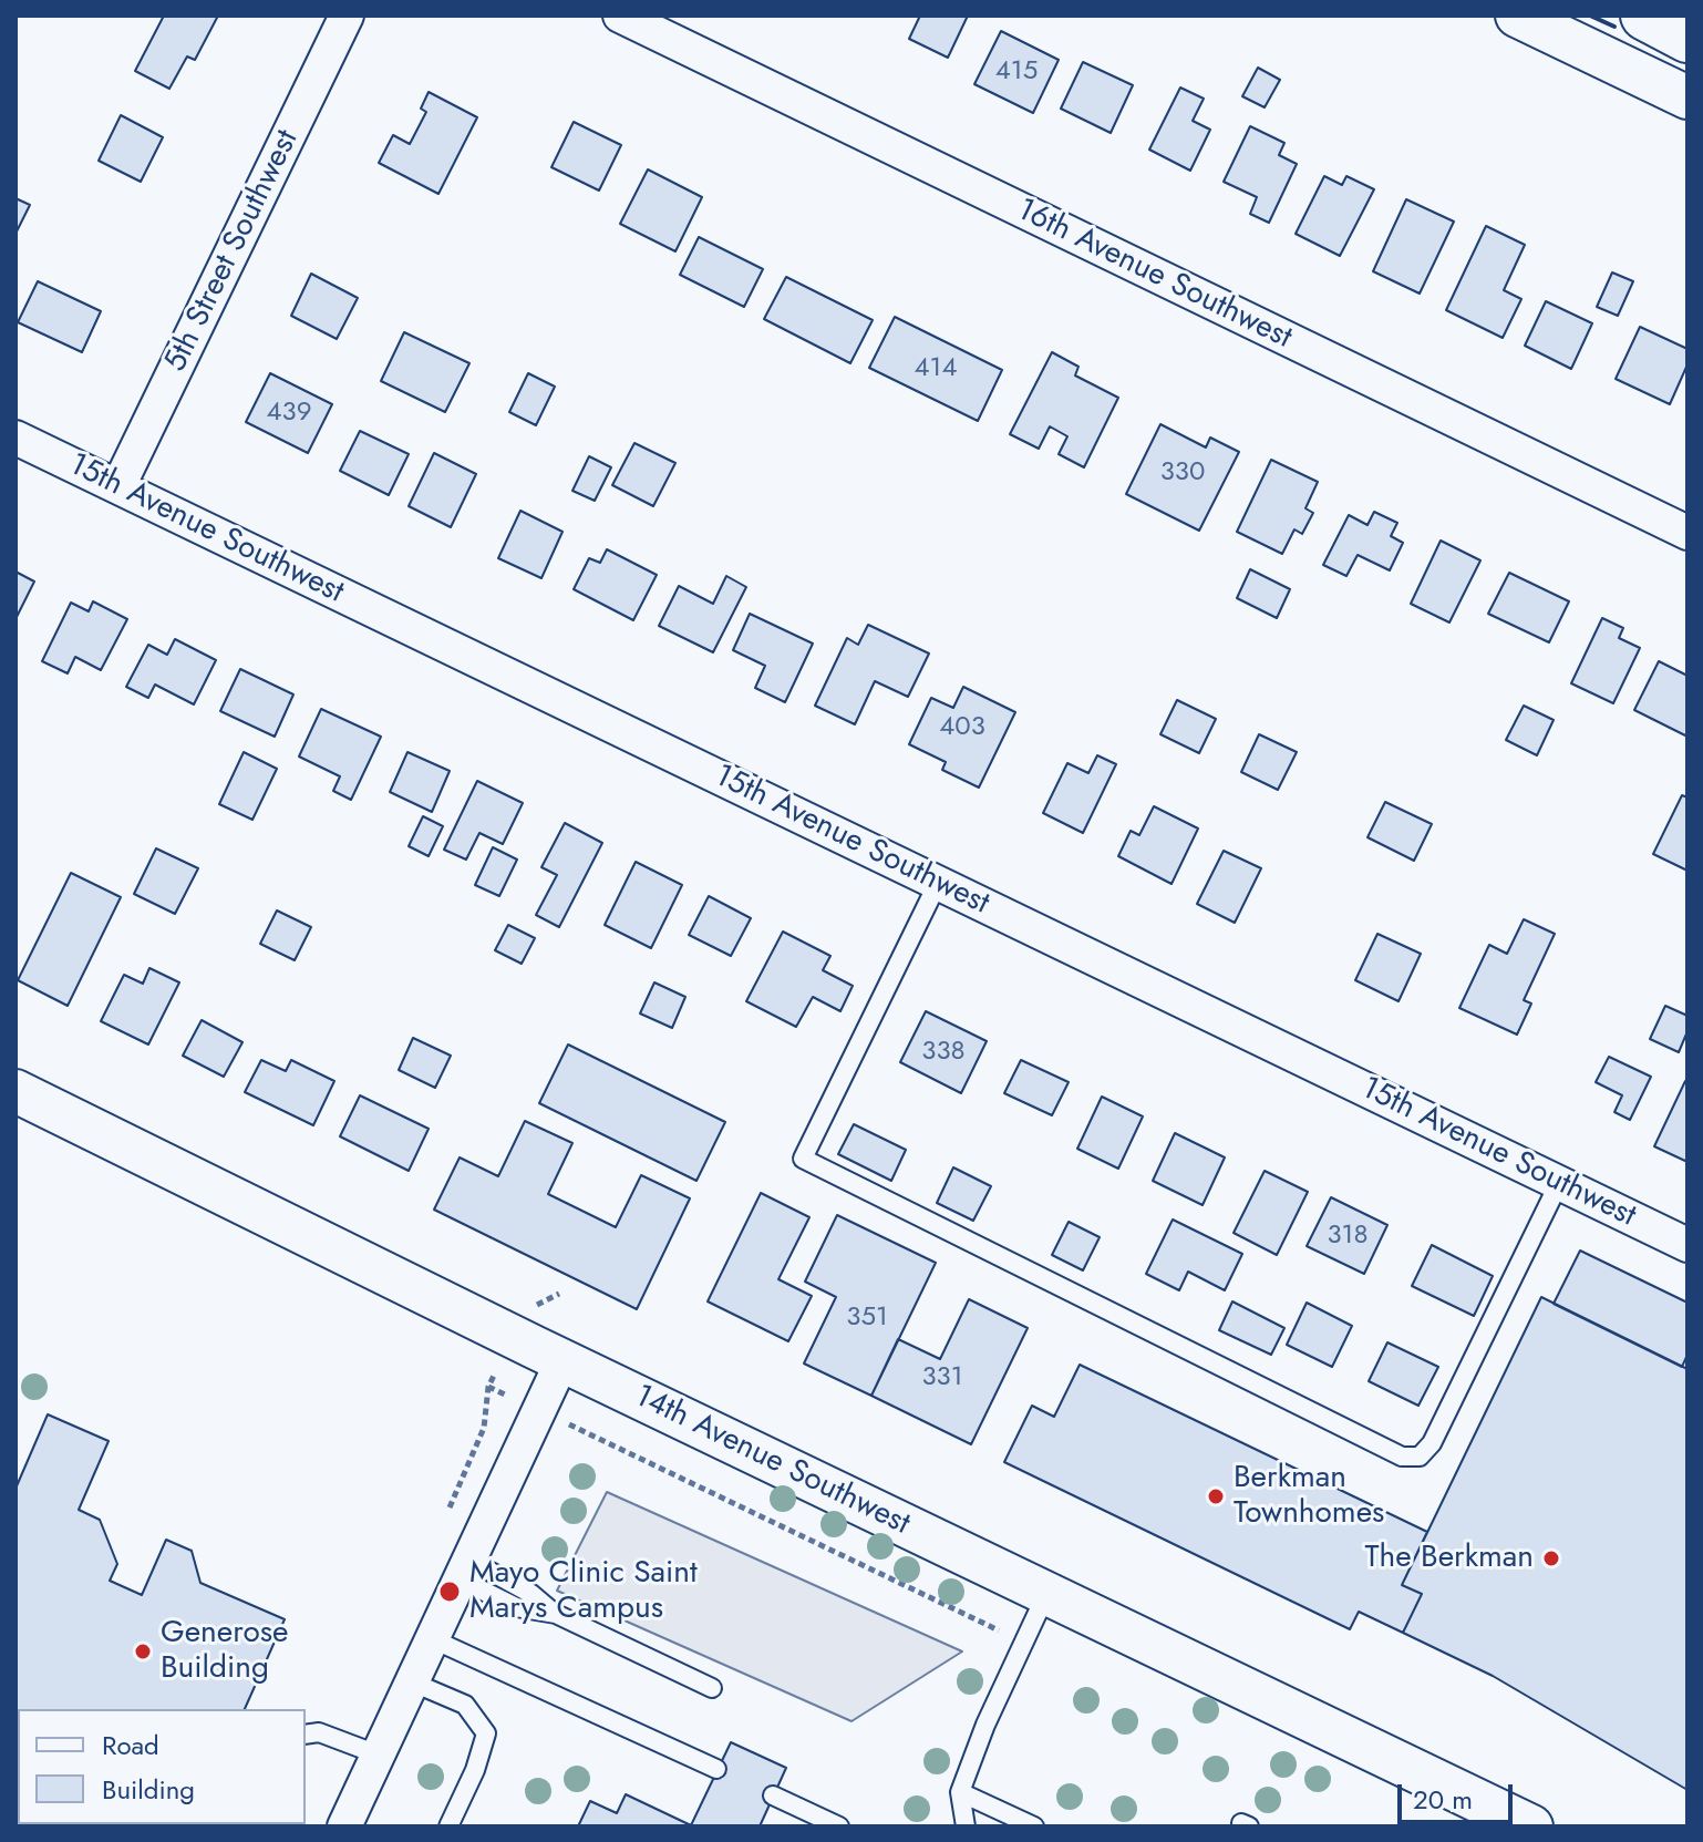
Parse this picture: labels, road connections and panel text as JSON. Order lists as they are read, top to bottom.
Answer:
{
  "streets": {
    "street": [
      "5th Street Southwest",
      "16th Avenue Southwest",
      "15th Avenue Southwest",
      "14th Avenue Southwest"
    ]
  },
  "crossings": [
    ["5th Street Southwest", "15th Avenue Southwest"]
  ],
  "places": [
    "Berkman Townhomes",
    "The Berkman",
    "Mayo Clinic Saint Marys Campus",
    "Generose Building"
  ],
  "house_numbers": [
    "415",
    "414",
    "439",
    "330",
    "403",
    "338",
    "318",
    "351",
    "331"
  ],
  "legend": ["Road", "Building"],
  "scale_bar": "20 m"
}
